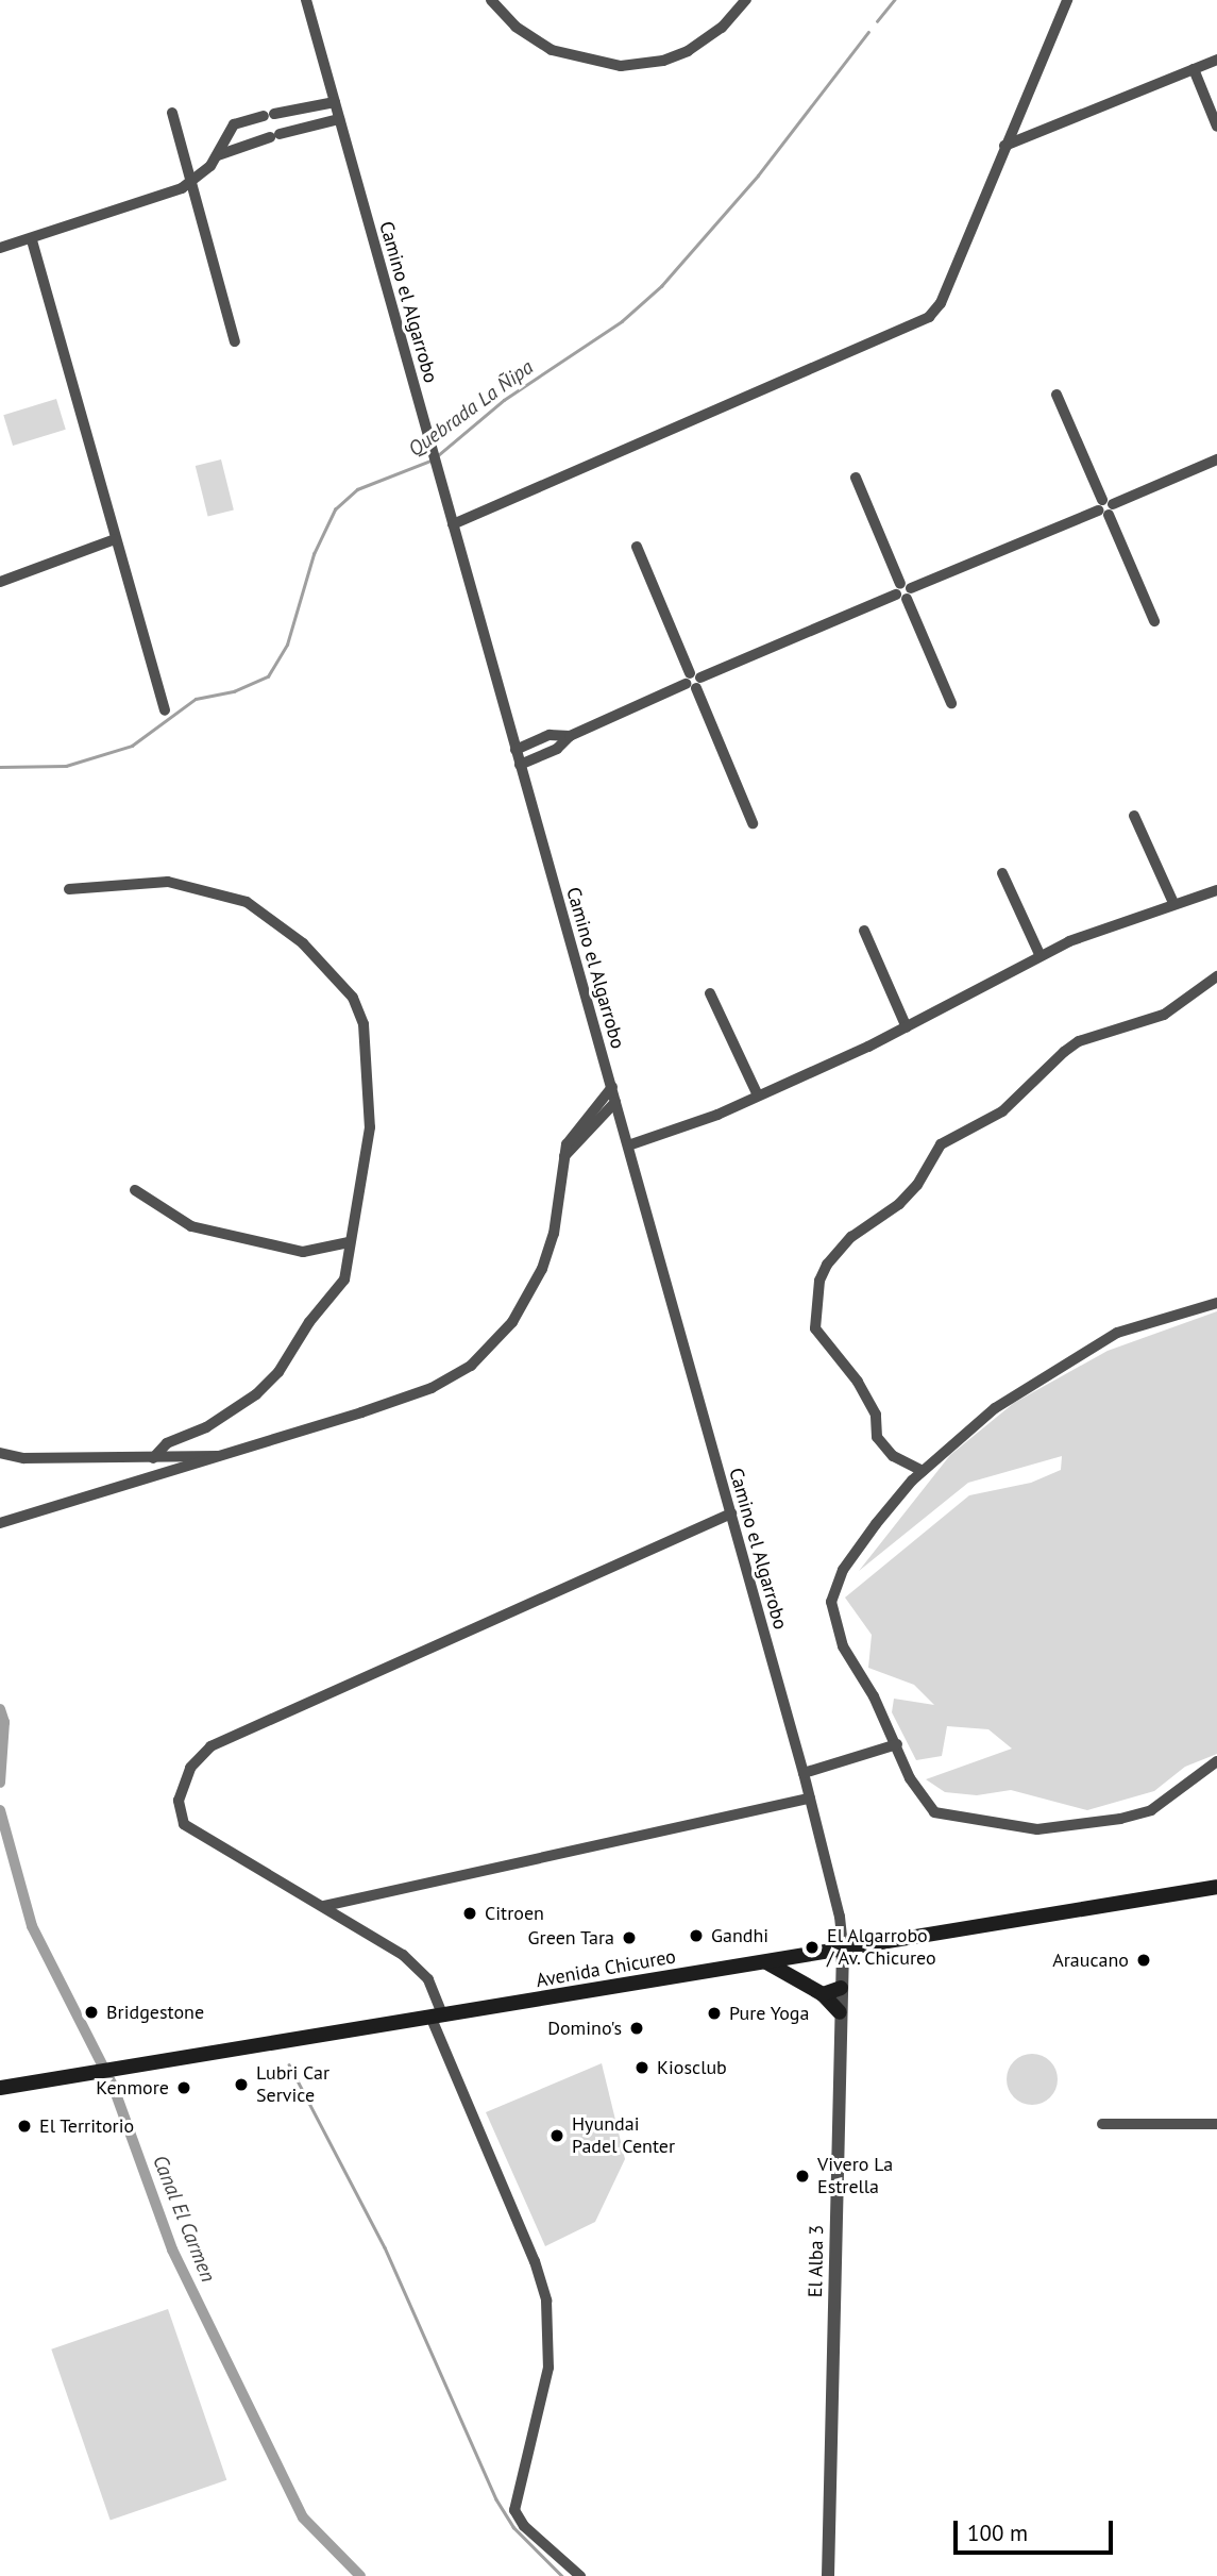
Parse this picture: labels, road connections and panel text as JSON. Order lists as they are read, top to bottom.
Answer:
{
  "streets": {
    "main road": ["Avenida Chicureo"],
    "street": ["Camino el Algarrobo", "El Alba 3"]
  },
  "crossings": [
    ["Camino el Algarrobo", "Avenida Chicureo"],
    ["Camino el Algarrobo", "El Alba 3"],
    ["Avenida Chicureo", "El Alba 3"]
  ],
  "water": ["Quebrada La Ñipa", "Canal El Carmen"],
  "places": [
    "Citroen",
    "Gandhi",
    "Green Tara",
    "El Algarrobo / Av. Chicureo",
    "Araucano",
    "Bridgestone",
    "Pure Yoga",
    "Domino's",
    "Kiosclub",
    "Lubri Car Service",
    "Kenmore",
    "El Territorio",
    "Hyundai Padel Center",
    "Vivero La Estrella"
  ],
  "scale_bar": "100 m"
}
